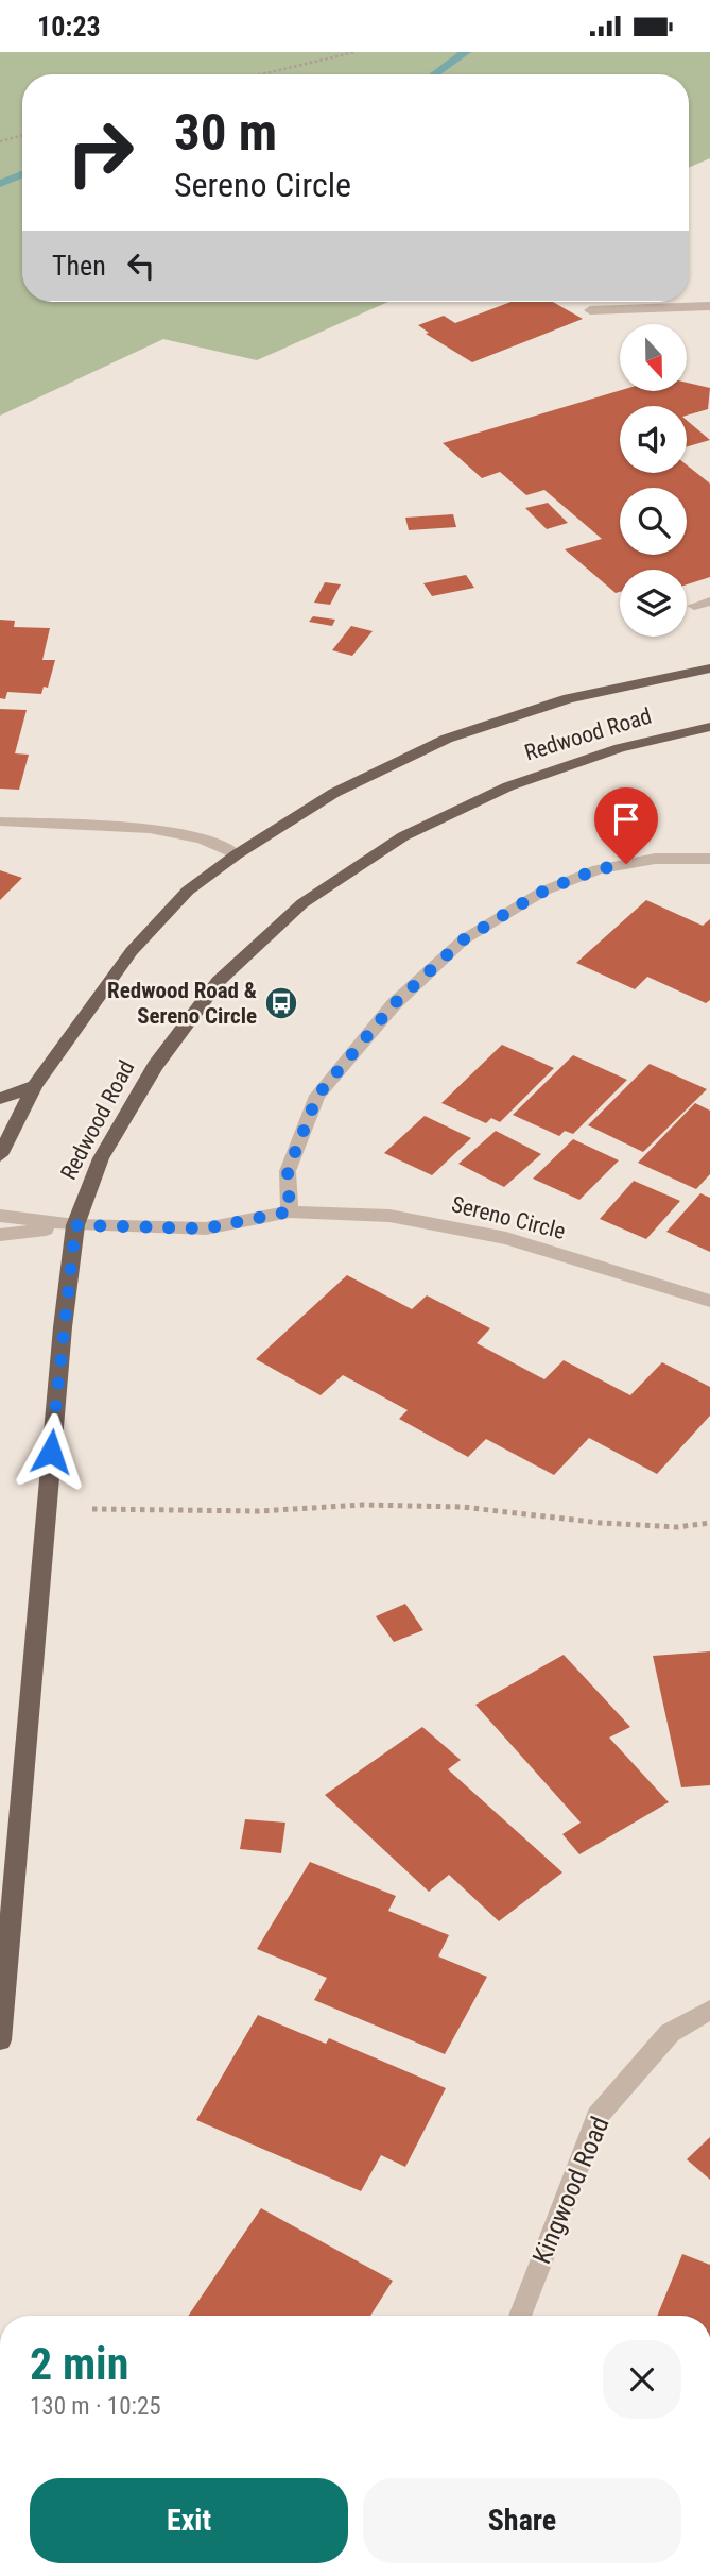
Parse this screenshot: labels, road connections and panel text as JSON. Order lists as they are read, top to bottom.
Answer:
{
  "streets": {
    "main road": ["Redwood Road"],
    "street": ["Sereno Circle", "Kingwood Road"]
  },
  "crossings": [
    ["Redwood Road", "Sereno Circle"]
  ],
  "places": {
    "bus stop": ["Redwood Road & Sereno Circle"]
  },
  "north": "bottom",
  "page": {
    "status": "10:23",
    "turn": ["30 m", "Sereno Circle"],
    "then": "Then",
    "heading": ["2 min", "130 m · 10:25"],
    "buttons": ["Exit", "Share"]
  }
}
